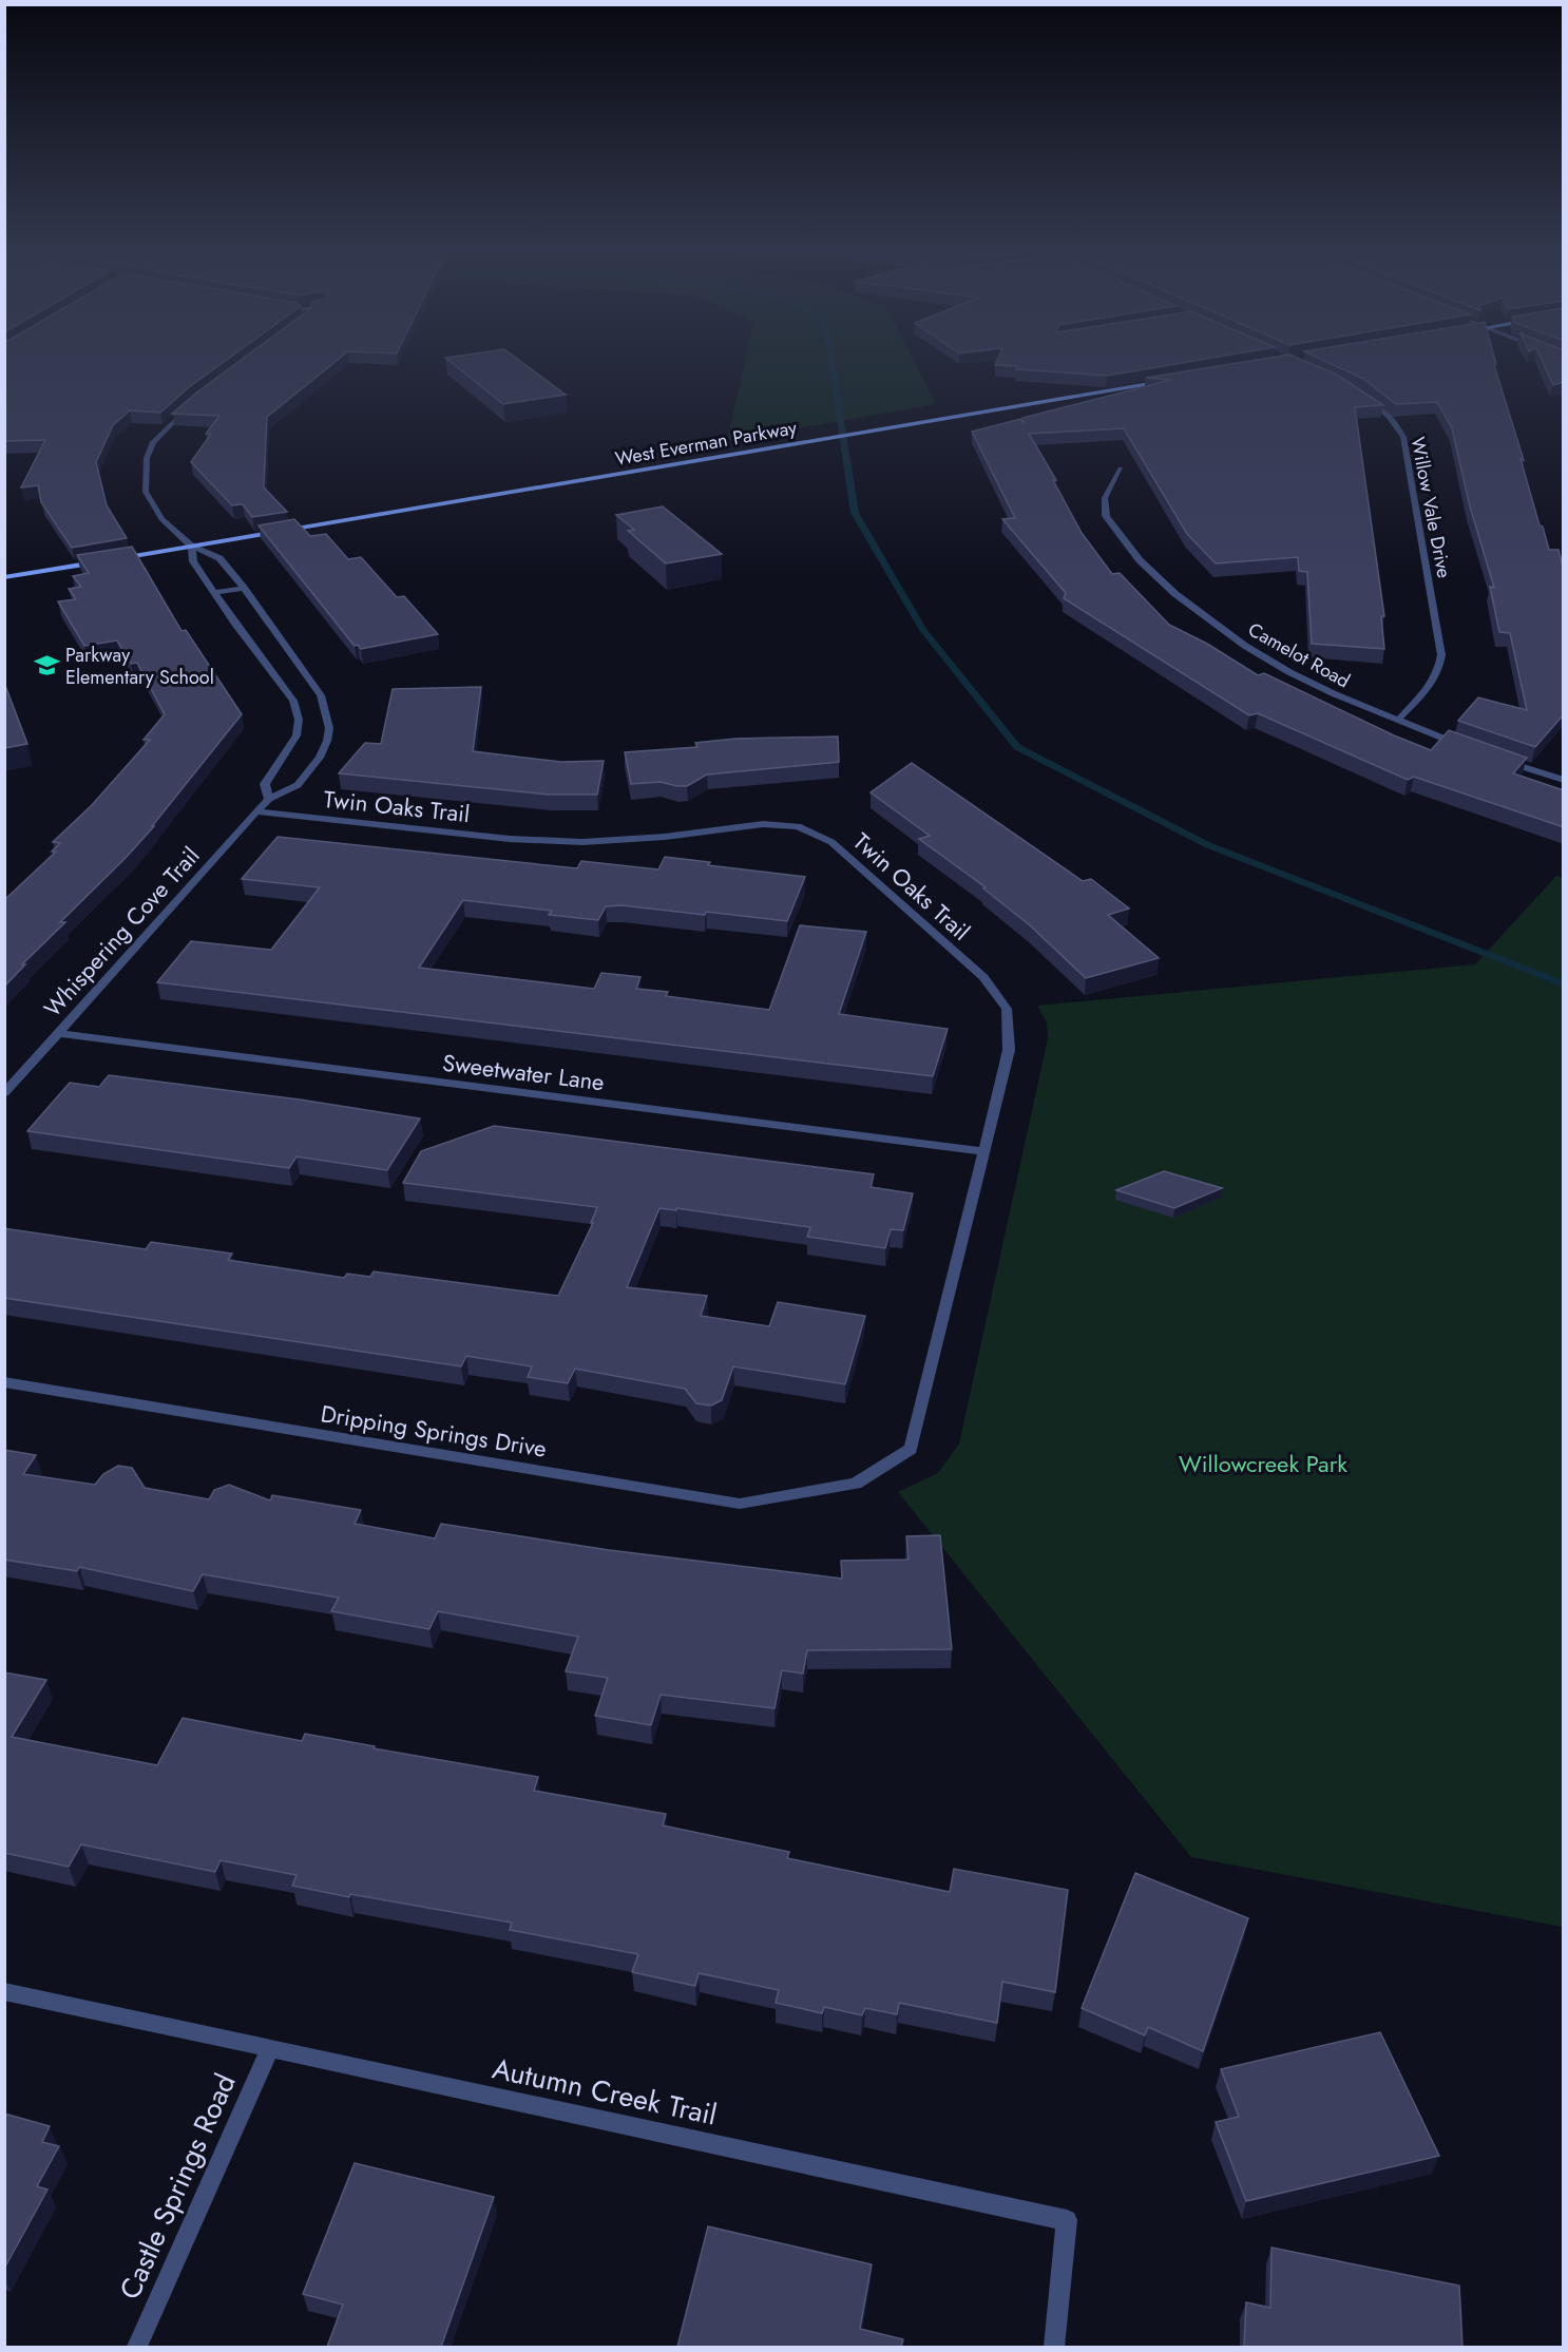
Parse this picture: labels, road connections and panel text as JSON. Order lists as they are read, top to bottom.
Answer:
{
  "streets": {
    "street": [
      "West Everman Parkway",
      "Willow Vale Drive",
      "Camelot Road",
      "Twin Oaks Trail",
      "Whispering Cove Trail",
      "Sweetwater Lane",
      "Dripping Springs Drive",
      "Autumn Creek Trail",
      "Castle Springs Road"
    ]
  },
  "crossings": [
    ["West Everman Parkway", "Whispering Cove Trail"],
    ["Willow Vale Drive", "Camelot Road"],
    ["Twin Oaks Trail", "Whispering Cove Trail"],
    ["Twin Oaks Trail", "Sweetwater Lane"],
    ["Twin Oaks Trail", "Dripping Springs Drive"],
    ["Whispering Cove Trail", "Sweetwater Lane"],
    ["Autumn Creek Trail", "Castle Springs Road"]
  ],
  "parks": ["Willowcreek Park"],
  "places": {
    "school or university": ["Parkway Elementary School"]
  }
}
